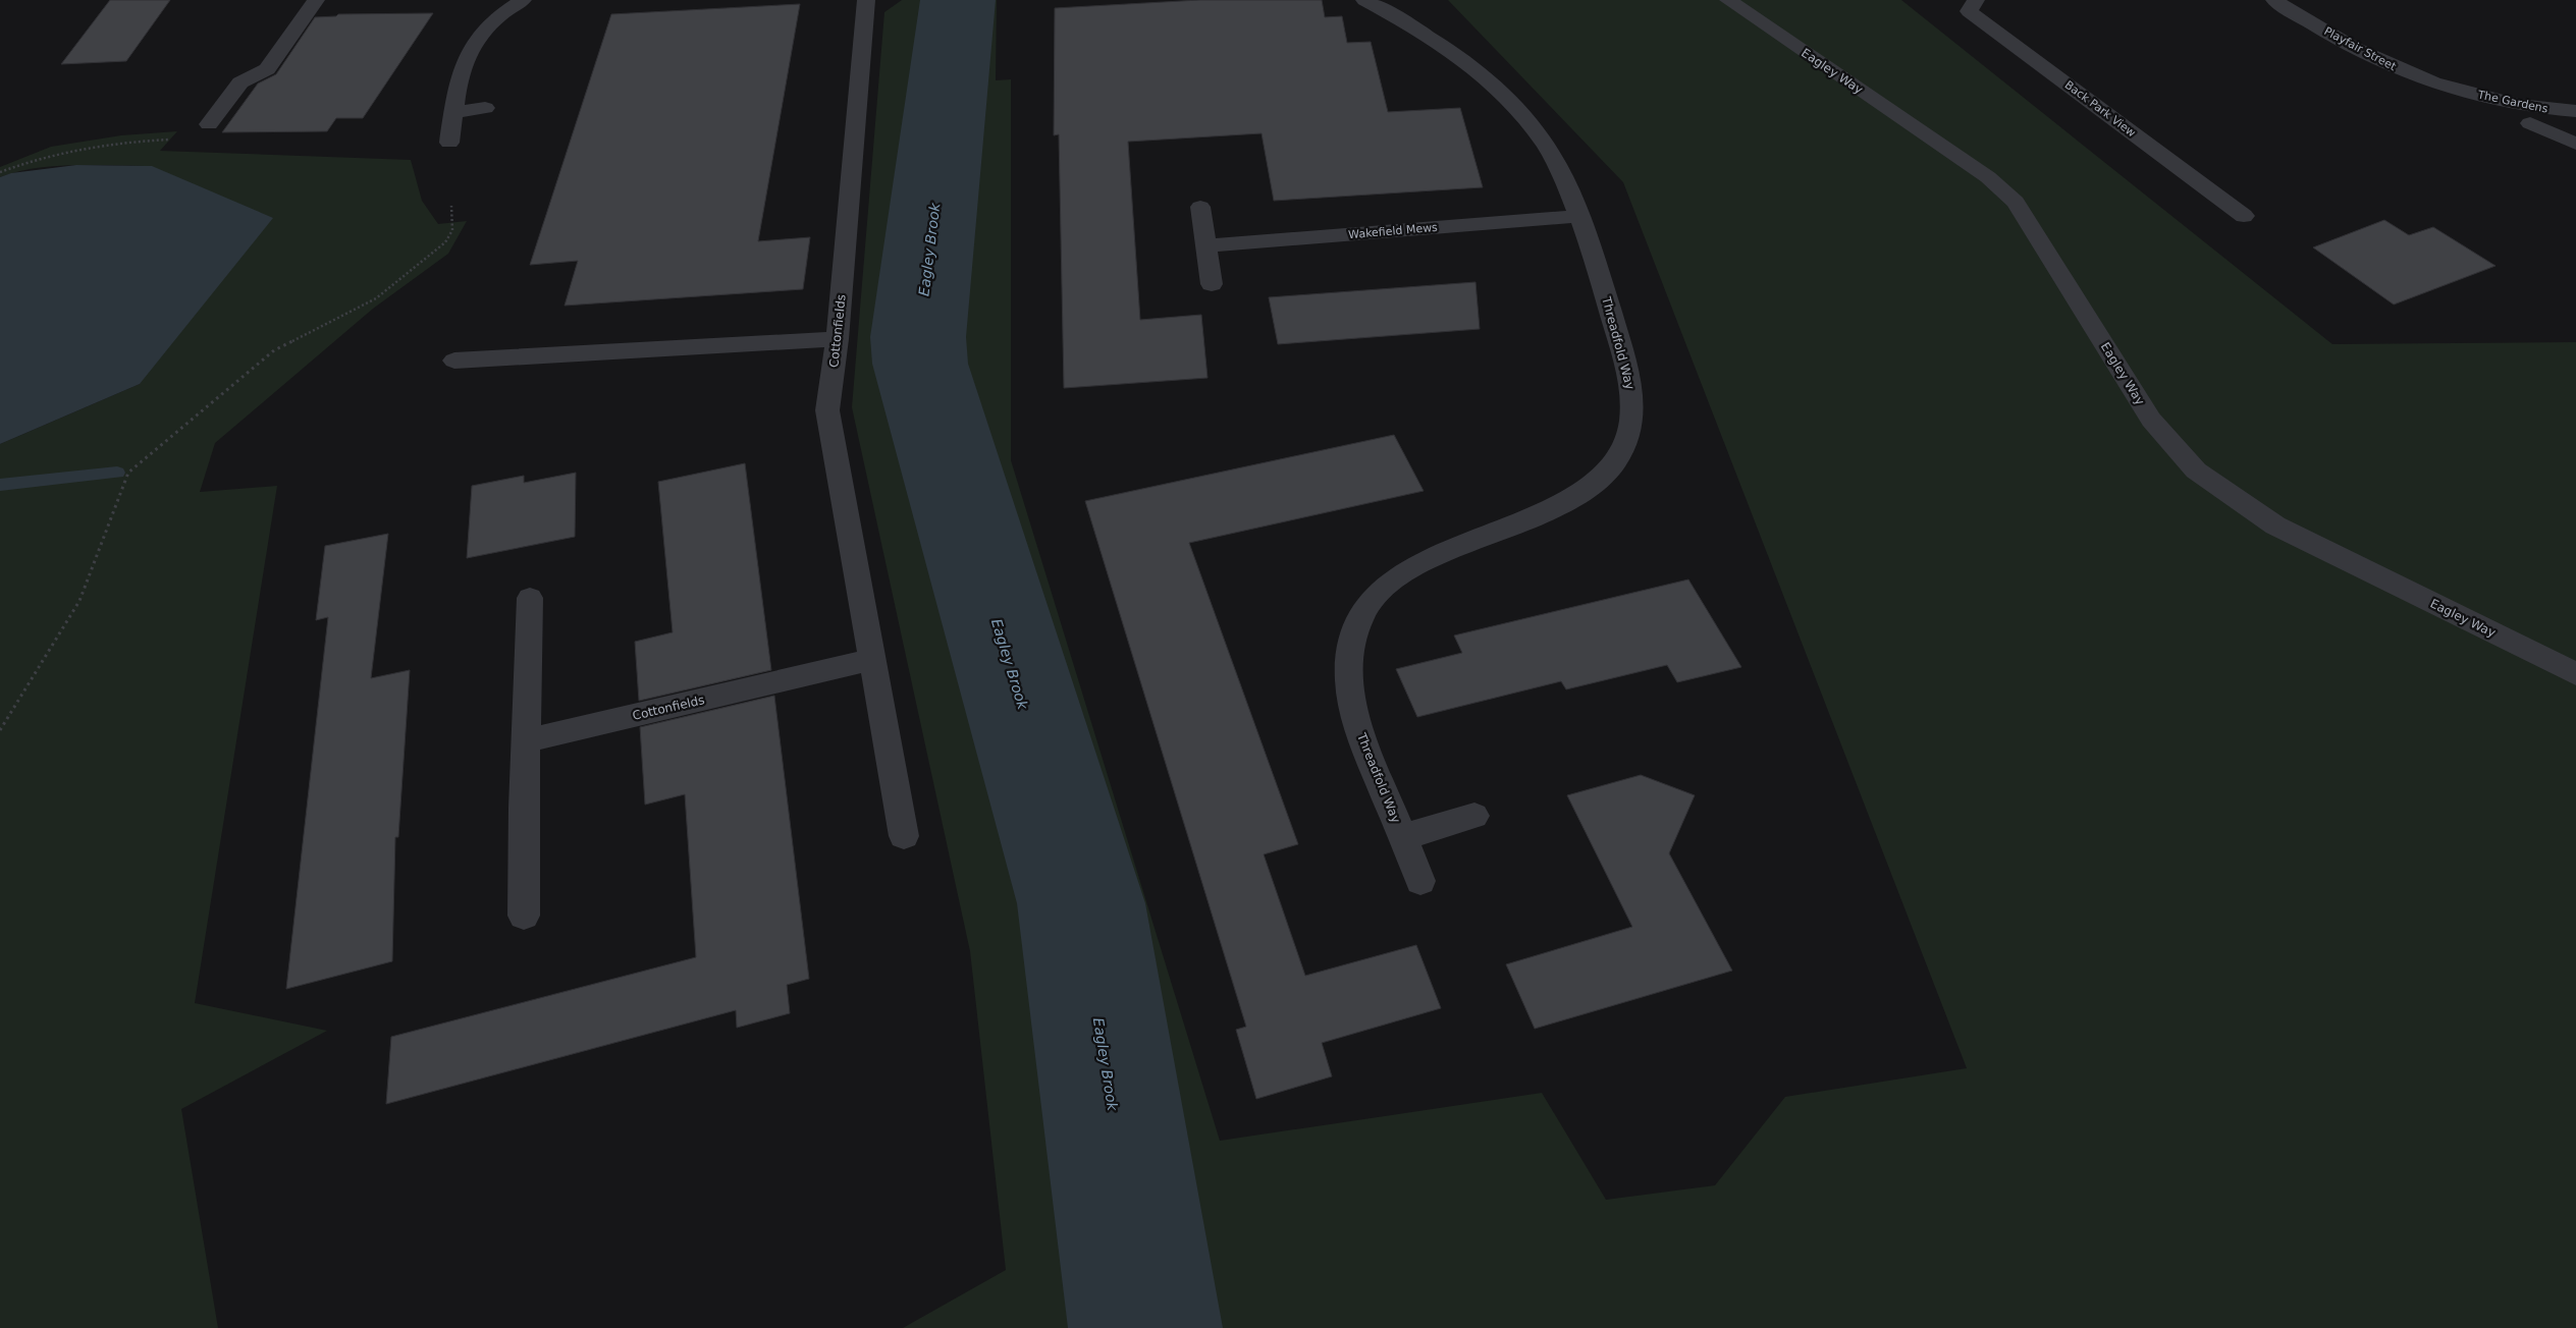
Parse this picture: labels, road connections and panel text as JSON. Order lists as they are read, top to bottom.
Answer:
{
  "streets": {
    "street": [
      "Playfair Street",
      "Eagley Way",
      "The Gardens",
      "Back Park View",
      "Wakefield Mews",
      "Cottonfields",
      "Threadfold Way"
    ]
  },
  "crossings": [
    ["Playfair Street", "The Gardens"],
    ["Wakefield Mews", "Threadfold Way"]
  ],
  "water": ["Eagley Brook"]
}
